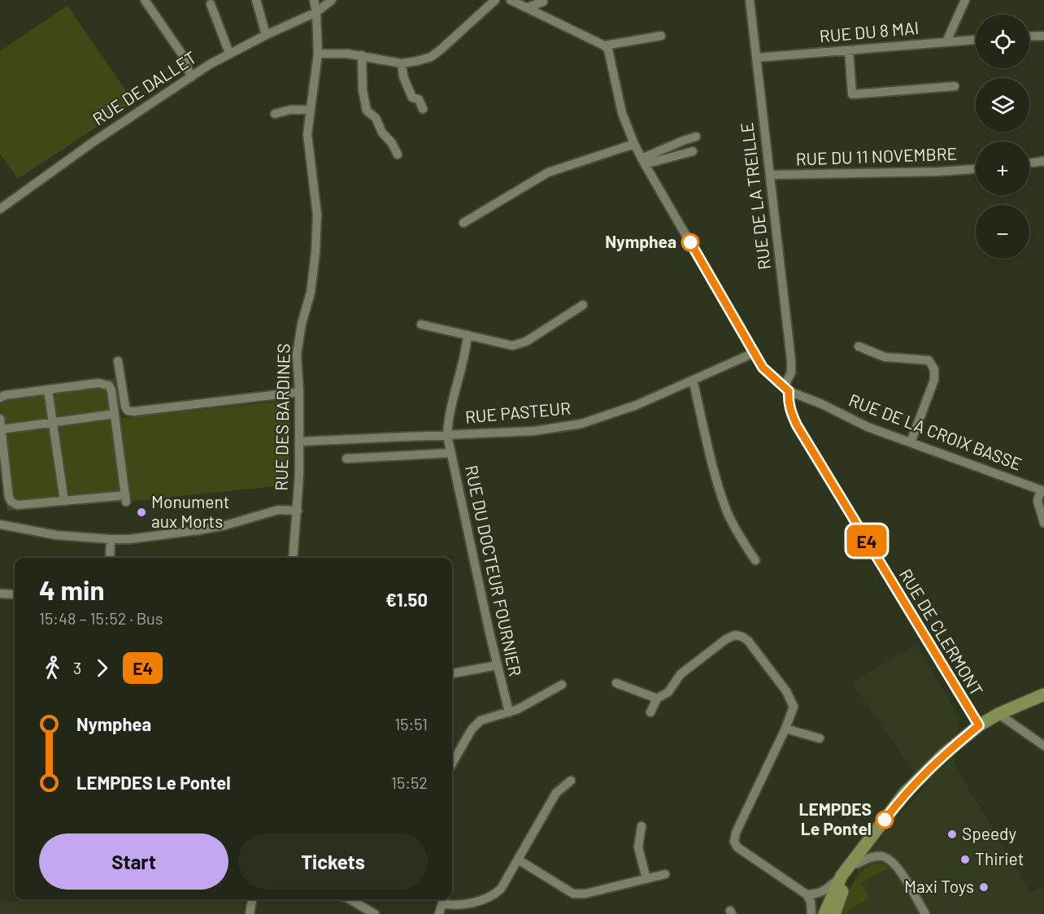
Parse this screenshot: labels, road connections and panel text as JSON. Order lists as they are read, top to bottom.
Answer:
{
  "streets": {
    "street": [
      "RUE DU 8 MAI",
      "RUE DE DALLET",
      "RUE DU 11 NOVEMBRE",
      "RUE DE LA TREILLE",
      "RUE PASTEUR",
      "RUE DES BARDINES",
      "RUE DE LA CROIX BASSE",
      "RUE DU DOCTEUR FOURNIER",
      "RUE DE CLERMONT"
    ]
  },
  "crossings": [
    ["RUE DU 8 MAI", "RUE DE LA TREILLE"],
    ["RUE DE DALLET", "RUE DES BARDINES"],
    ["RUE DU 11 NOVEMBRE", "RUE DE LA TREILLE"],
    ["RUE DE LA TREILLE", "RUE DE LA CROIX BASSE"],
    ["RUE DE LA TREILLE", "RUE DE CLERMONT"],
    ["RUE PASTEUR", "RUE DES BARDINES"],
    ["RUE PASTEUR", "RUE DU DOCTEUR FOURNIER"],
    ["RUE DE LA CROIX BASSE", "RUE DE CLERMONT"]
  ],
  "places": [
    "Nymphea",
    "Monument aux Morts",
    "LEMPDES Le Pontel",
    "Speedy",
    "Thiriet",
    "Maxi Toys"
  ],
  "lines": ["bus line E4"],
  "page": {
    "on_map": "E4",
    "map_buttons": ["+", "−"],
    "heading": ["4 min", "15:48 – 15:52 · Bus", "€1.50"],
    "legs": ["3", "E4"],
    "list": [
      {
        "name": "Nymphea",
        "value": "15:51"
      },
      {
        "name": "LEMPDES Le Pontel",
        "value": "15:52"
      }
    ],
    "buttons": ["Start", "Tickets"]
  }
}
